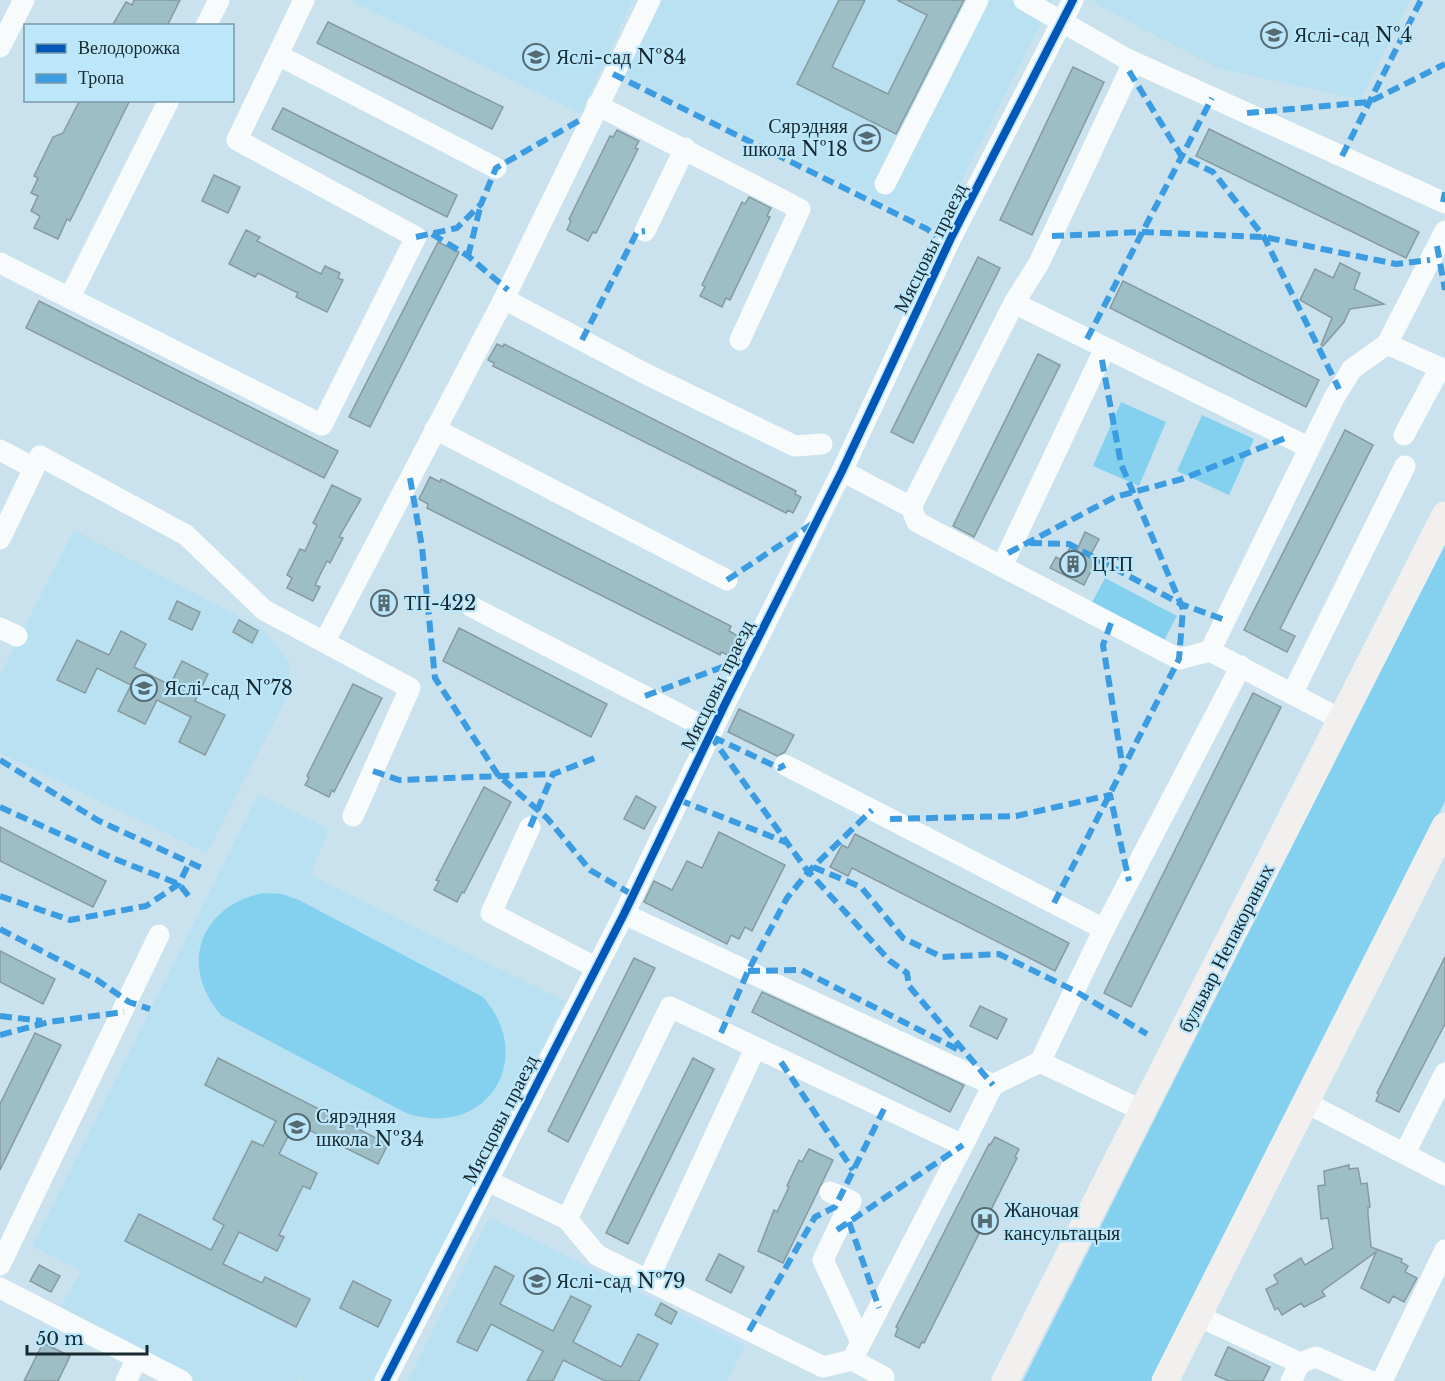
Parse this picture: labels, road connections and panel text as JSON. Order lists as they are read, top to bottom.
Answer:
{
  "streets": {
    "main road": ["бульвар Непакораных"],
    "street": ["Мясцовы праезд"]
  },
  "places": {
    "school or university": [
      "Яслі-сад №4",
      "Яслі-сад №84",
      "Сярэдняя школа №18",
      "Яслі-сад №78",
      "Сярэдняя школа №34",
      "Яслі-сад №79"
    ],
    "building": ["ЦТП", "ТП-422"],
    "hospital": ["Жаночая кансультацыя"]
  },
  "legend": ["Велодорожка", "Тропа"],
  "scale_bar": "50 m"
}
